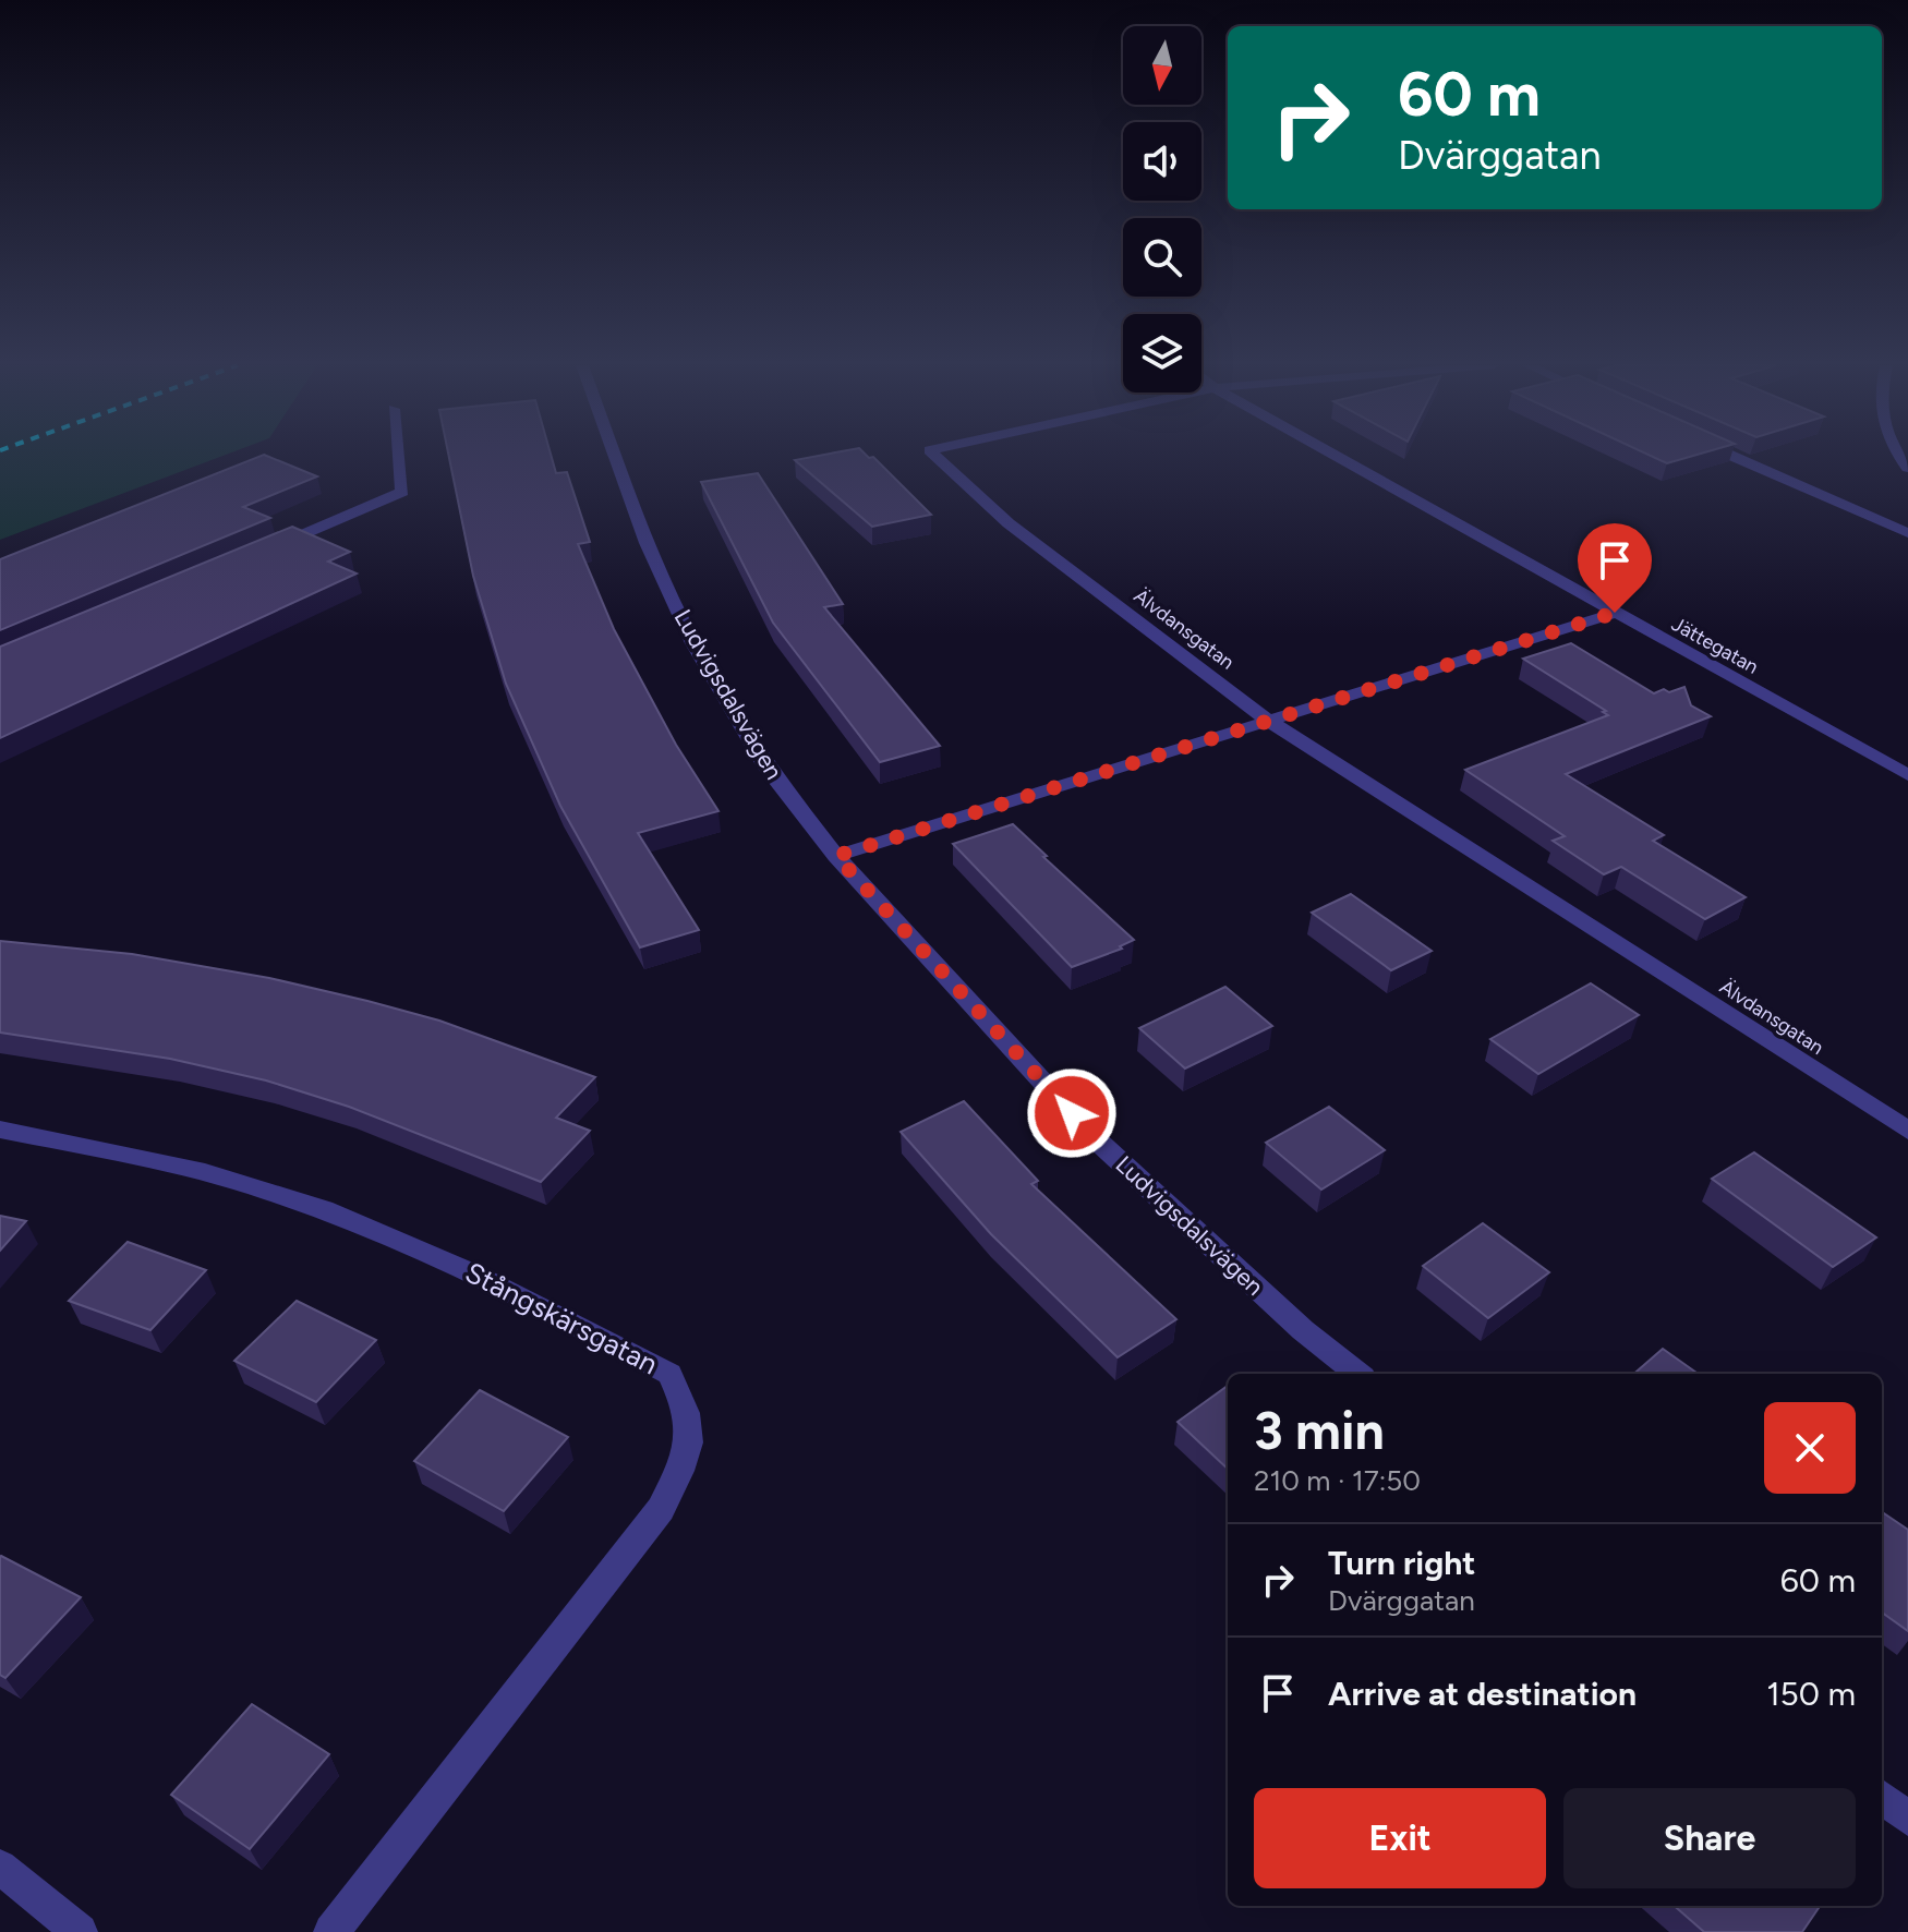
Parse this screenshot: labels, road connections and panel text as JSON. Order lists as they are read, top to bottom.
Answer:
{
  "streets": {
    "street": [
      "Älvdansgatan",
      "Jättegatan",
      "Ludvigsdalsvägen",
      "Stångskärsgatan"
    ]
  },
  "north": "bottom",
  "page": {
    "turn": ["60 m", "Dvärggatan"],
    "heading": ["3 min", "210 m · 17:50"],
    "list": [
      {
        "name": "Turn right",
        "note": "Dvärggatan",
        "value": "60 m"
      },
      {
        "name": "Arrive at destination",
        "value": "150 m"
      }
    ],
    "buttons": ["Exit", "Share"]
  }
}
